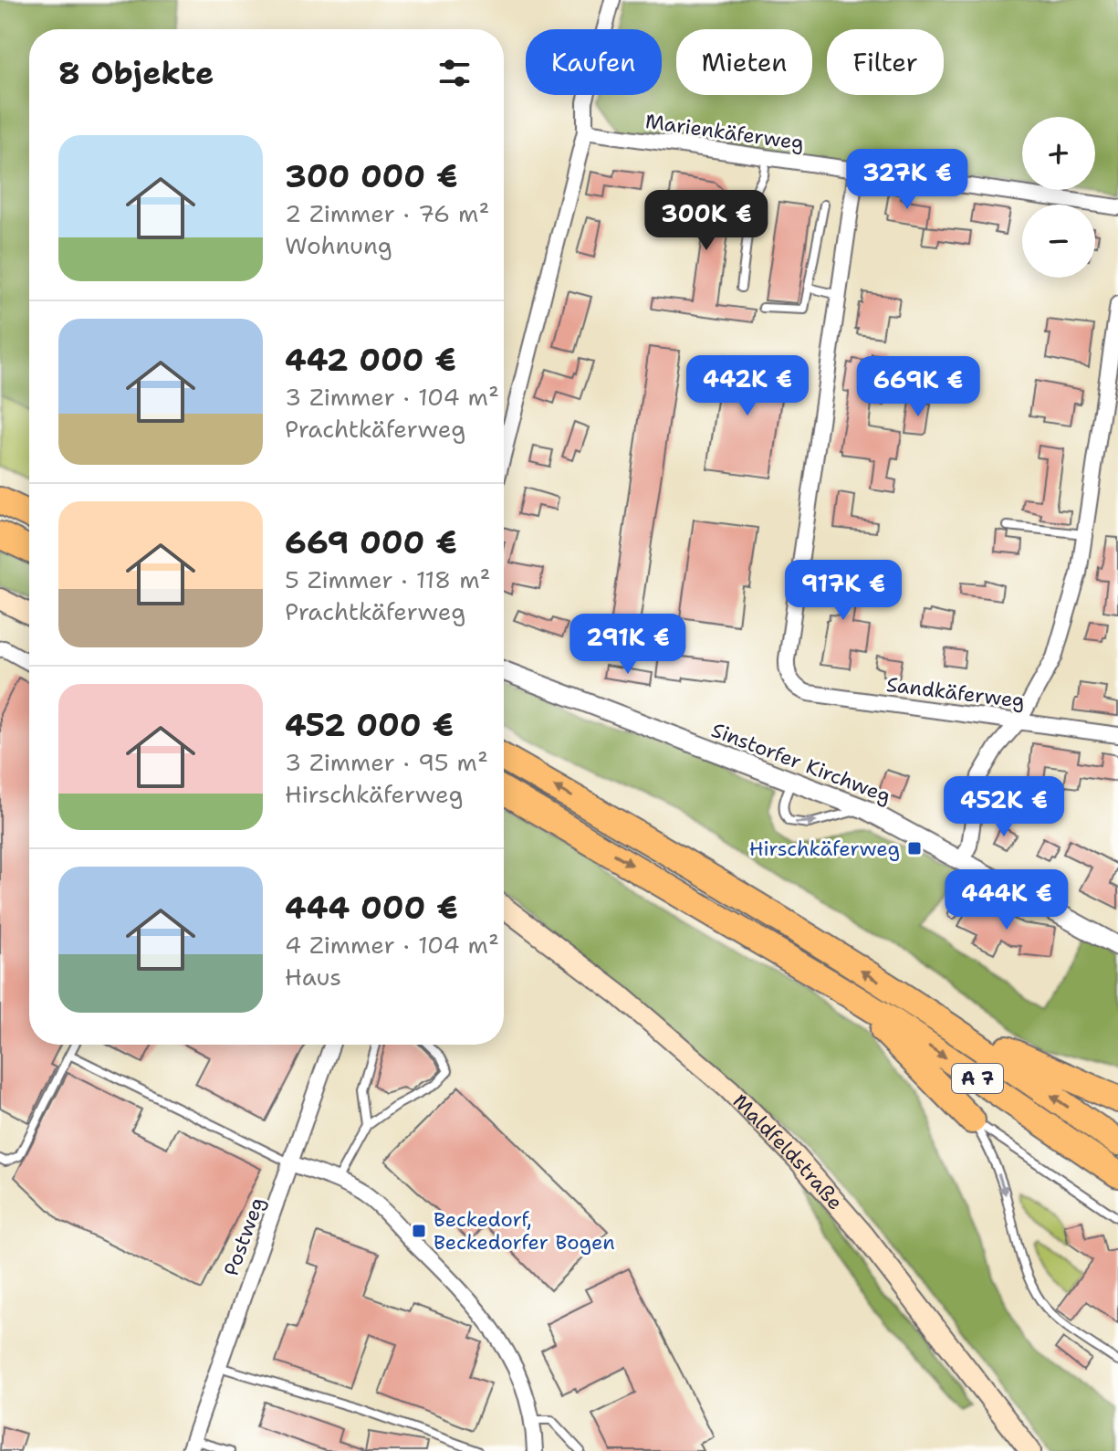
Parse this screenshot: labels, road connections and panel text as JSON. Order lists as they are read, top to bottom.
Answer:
{
  "streets": {
    "highway": ["A 7"],
    "main road": ["Maldfeldstraße"],
    "street": [
      "Marienkäferweg",
      "Sandkäferweg",
      "Sinstorfer Kirchweg",
      "Postweg"
    ]
  },
  "places": {
    "transit": ["Hirschkäferweg", "Beckedorf, Beckedorfer Bogen"]
  },
  "page": {
    "chip": ["Kaufen", "Mieten", "Filter"],
    "heading": "8 Objekte",
    "map_buttons": ["+", "−"],
    "list": [
      {
        "name": "300 000 €",
        "note": "2 Zimmer · 76 m² · Wohnung"
      },
      {
        "name": "442 000 €",
        "note": "3 Zimmer · 104 m² · Prachtkäferweg"
      },
      {
        "name": "669 000 €",
        "note": "5 Zimmer · 118 m² · Prachtkäferweg"
      },
      {
        "name": "452 000 €",
        "note": "3 Zimmer · 95 m² · Hirschkäferweg"
      },
      {
        "name": "444 000 €",
        "note": "4 Zimmer · 104 m² · Haus"
      }
    ],
    "price": [
      "327K €",
      "300K €",
      "442K €",
      "669K €",
      "917K €",
      "291K €",
      "452K €",
      "444K €"
    ]
  }
}
